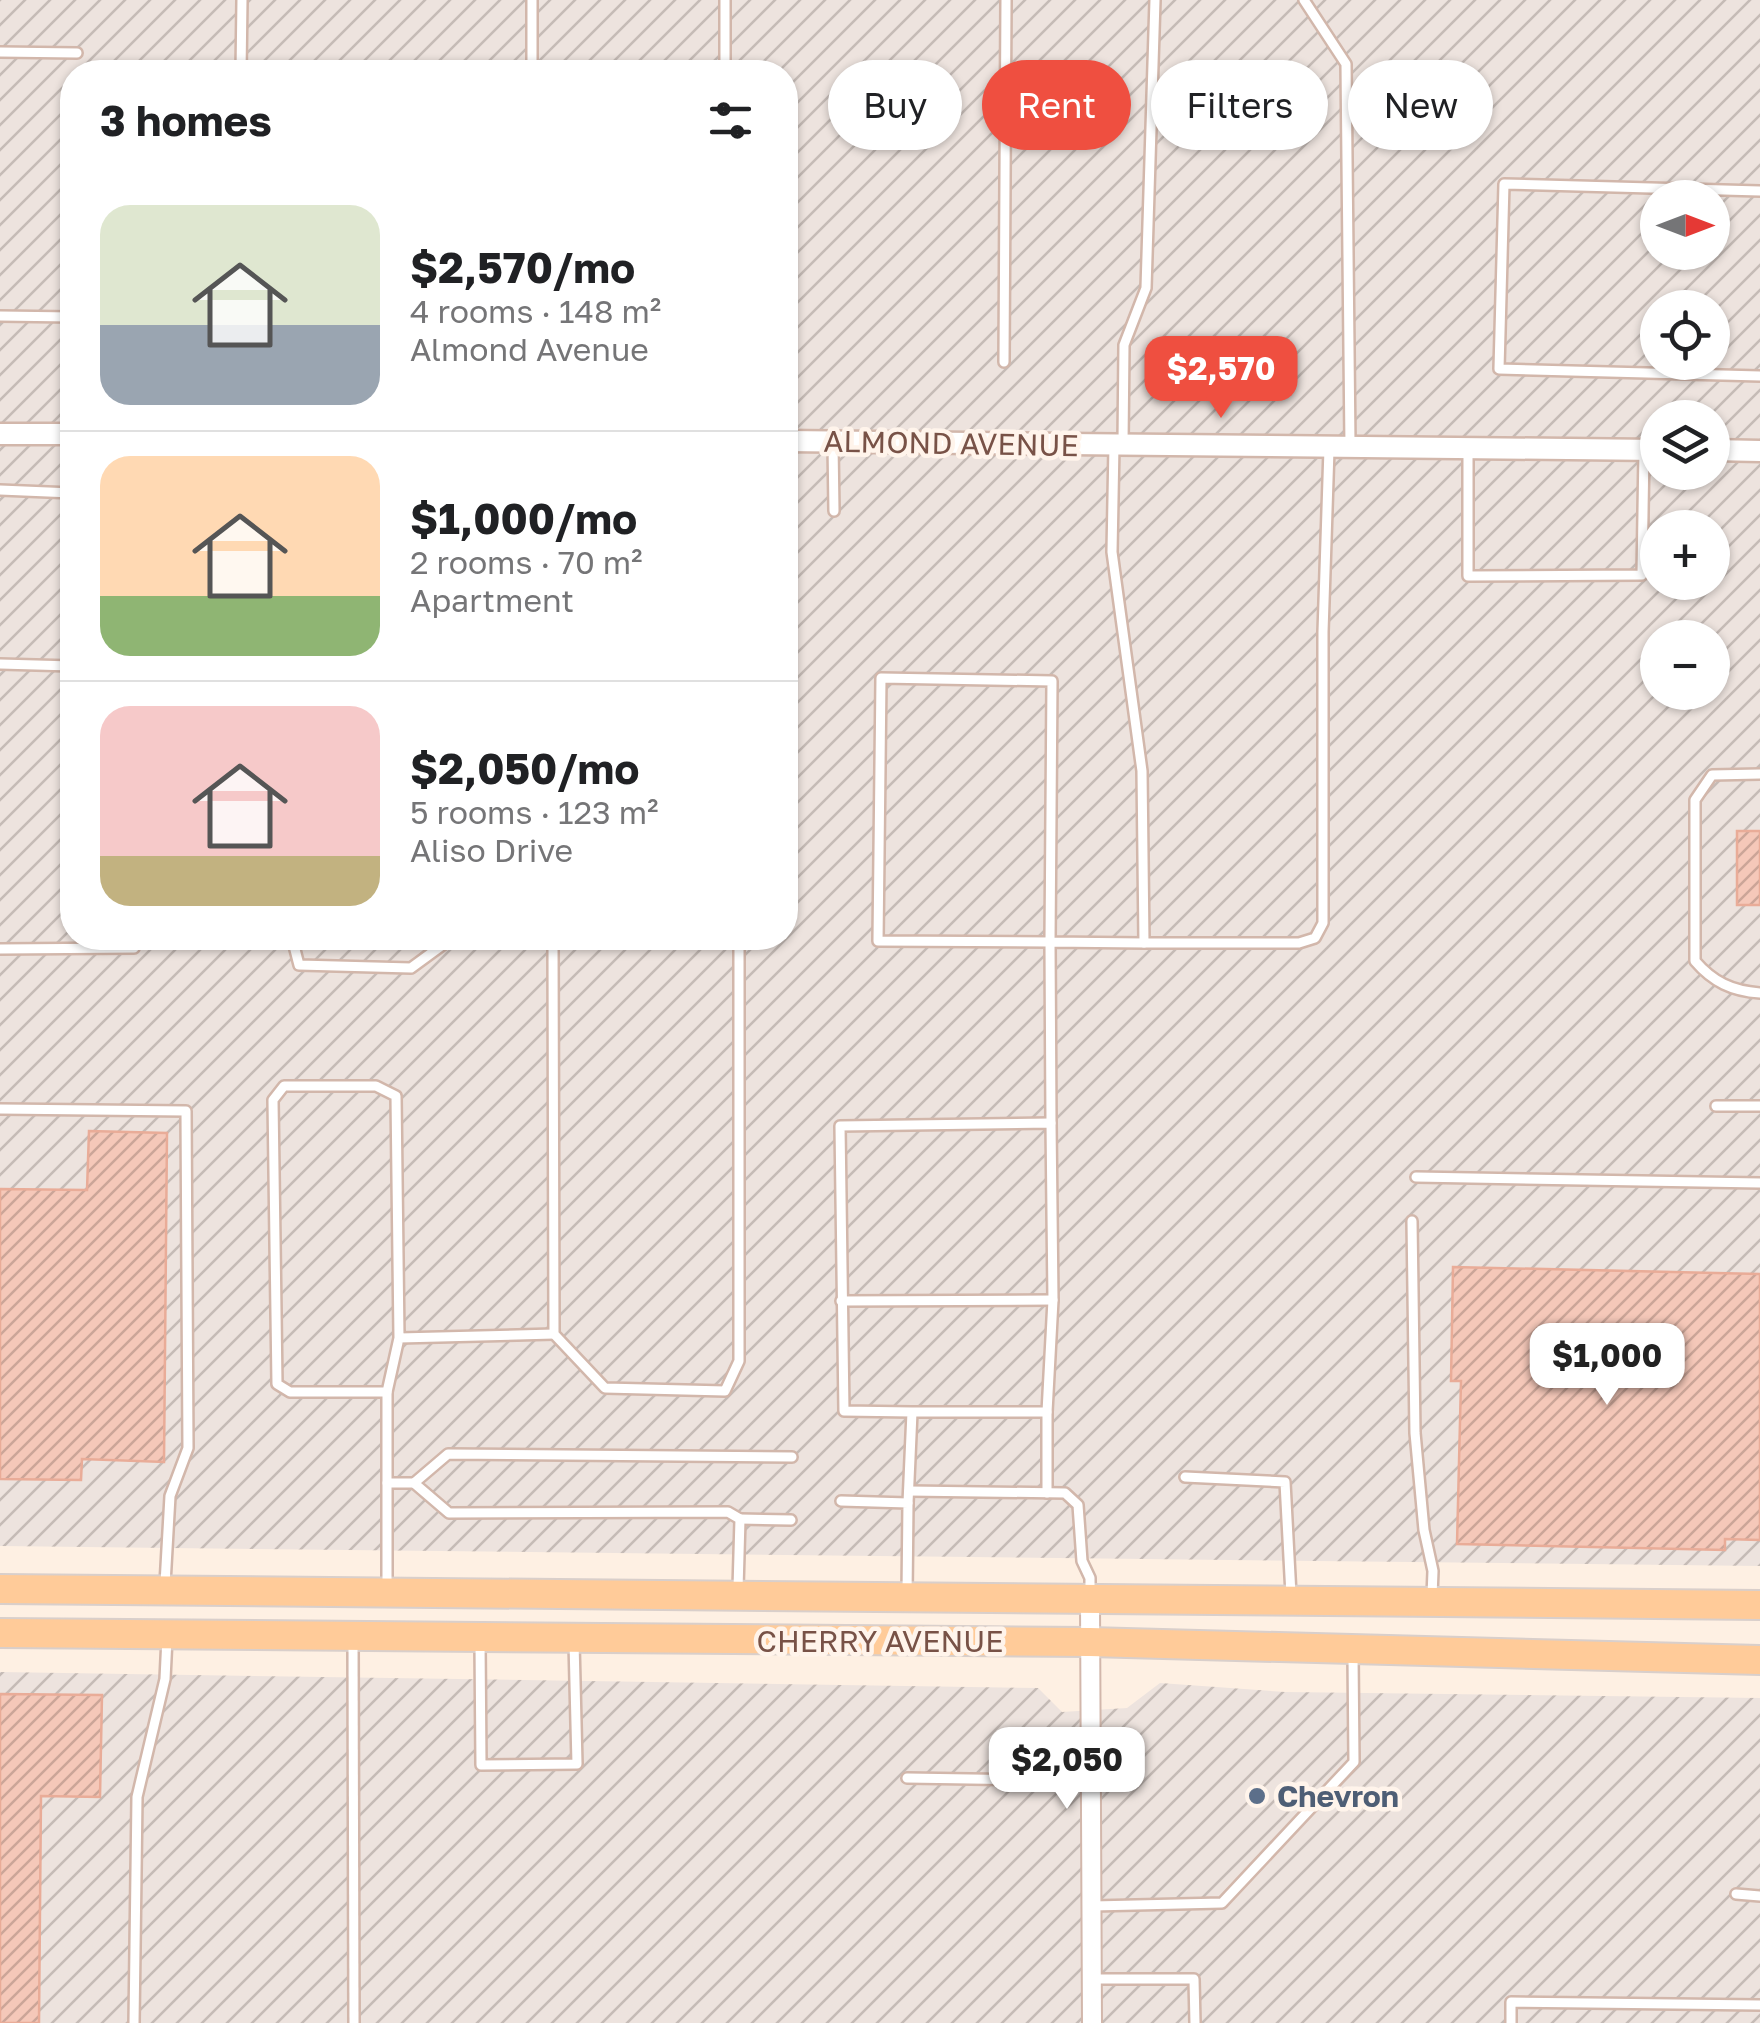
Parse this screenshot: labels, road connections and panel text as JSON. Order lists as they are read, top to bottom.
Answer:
{
  "streets": {
    "main road": ["CHERRY AVENUE"],
    "street": ["ALMOND AVENUE"]
  },
  "places": ["Chevron"],
  "north": "right",
  "page": {
    "chip": [
      "Buy",
      "Rent",
      "Filters",
      "New"
    ],
    "heading": "3 homes",
    "map_buttons": ["+", "−"],
    "list": [
      {
        "name": "$2,570/mo",
        "note": "4 rooms · 148 m² · Almond Avenue"
      },
      {
        "name": "$1,000/mo",
        "note": "2 rooms · 70 m² · Apartment"
      },
      {
        "name": "$2,050/mo",
        "note": "5 rooms · 123 m² · Aliso Drive"
      }
    ],
    "price": ["$2,570", "$1,000", "$2,050"]
  }
}
